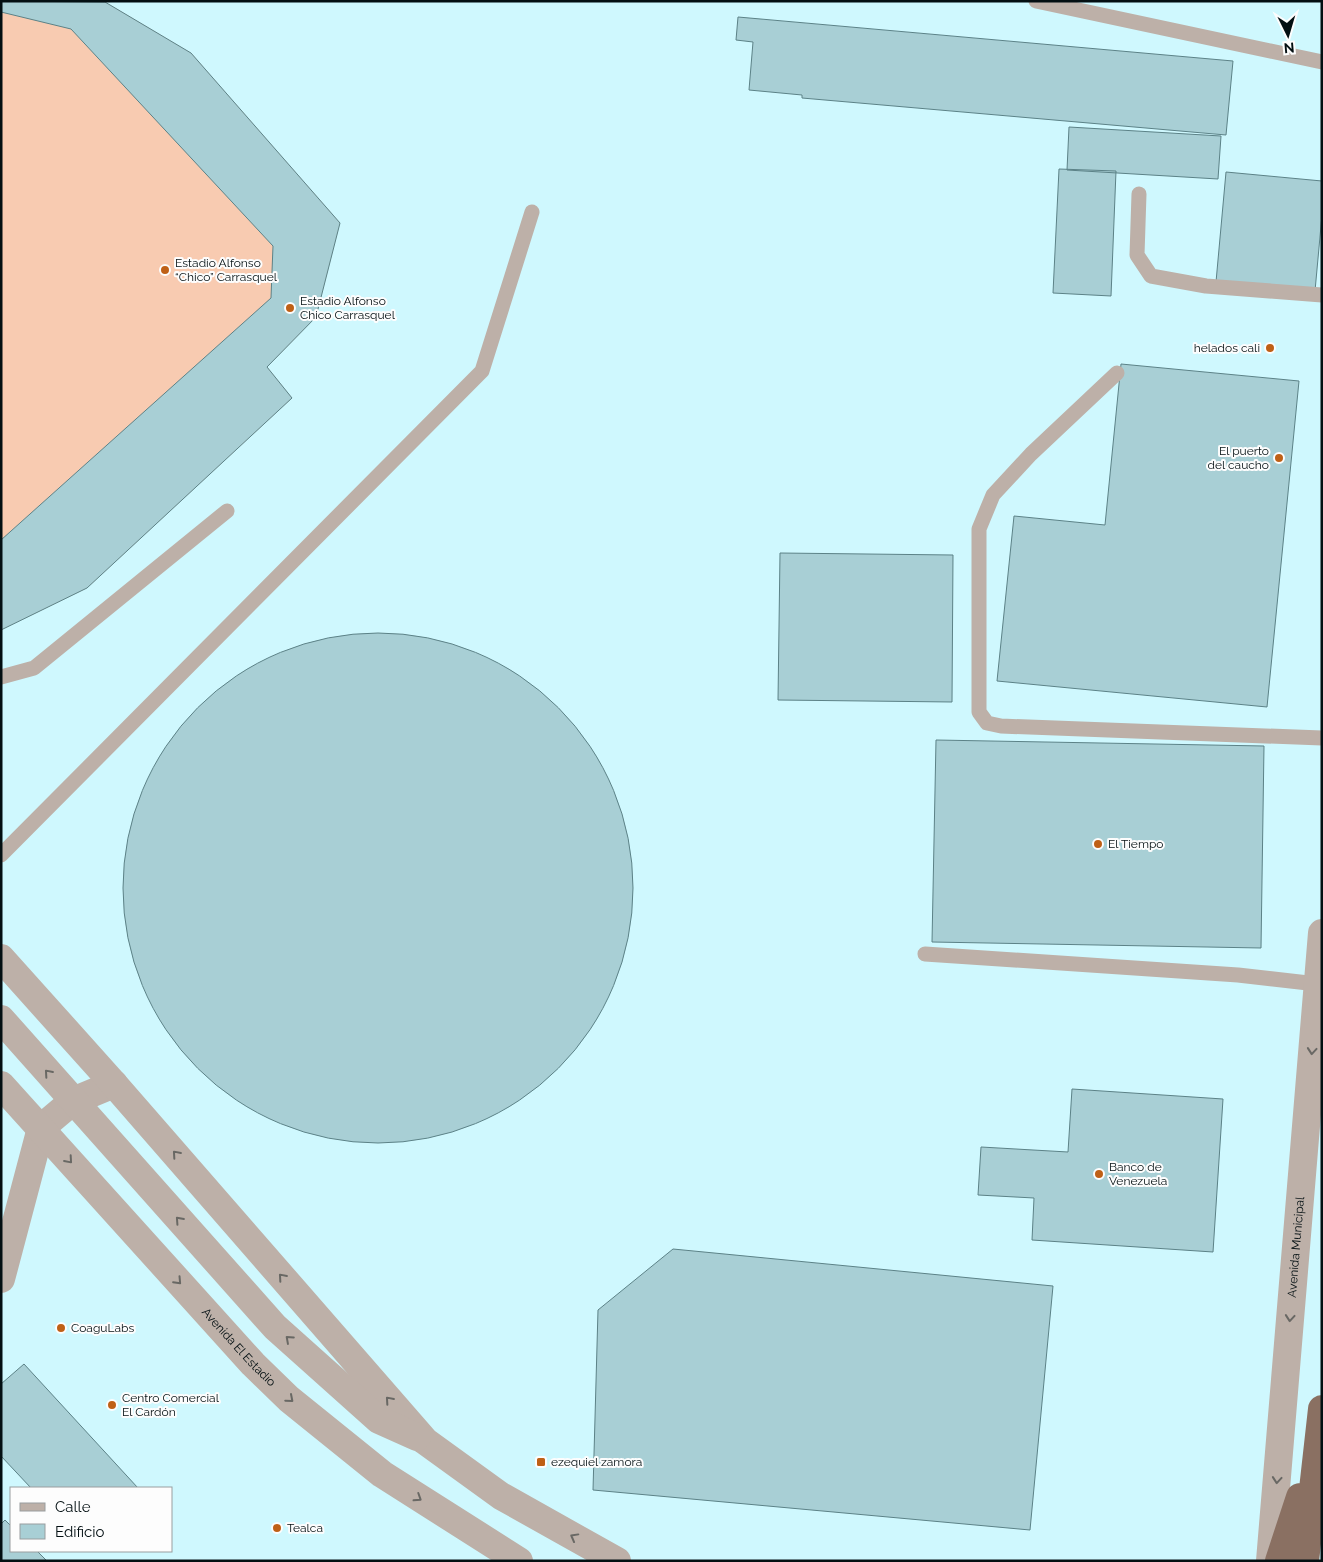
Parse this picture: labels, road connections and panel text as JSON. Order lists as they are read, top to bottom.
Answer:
{
  "streets": {
    "street": ["Avenida Municipal", "Avenida El Estadio"]
  },
  "one_way": ["Avenida Municipal"],
  "places": {
    "other": [
      "Estadio Alfonso “Chico” Carrasquel",
      "Estadio Alfonso Chico Carrasquel",
      "helados cali",
      "El puerto del caucho",
      "El Tiempo",
      "Banco de Venezuela",
      "CoaguLabs",
      "Centro Comercial El Cardón",
      "Tealca"
    ],
    "transit": ["ezequiel zamora"]
  },
  "legend": ["Calle", "Edificio"],
  "north": "bottom"
}
